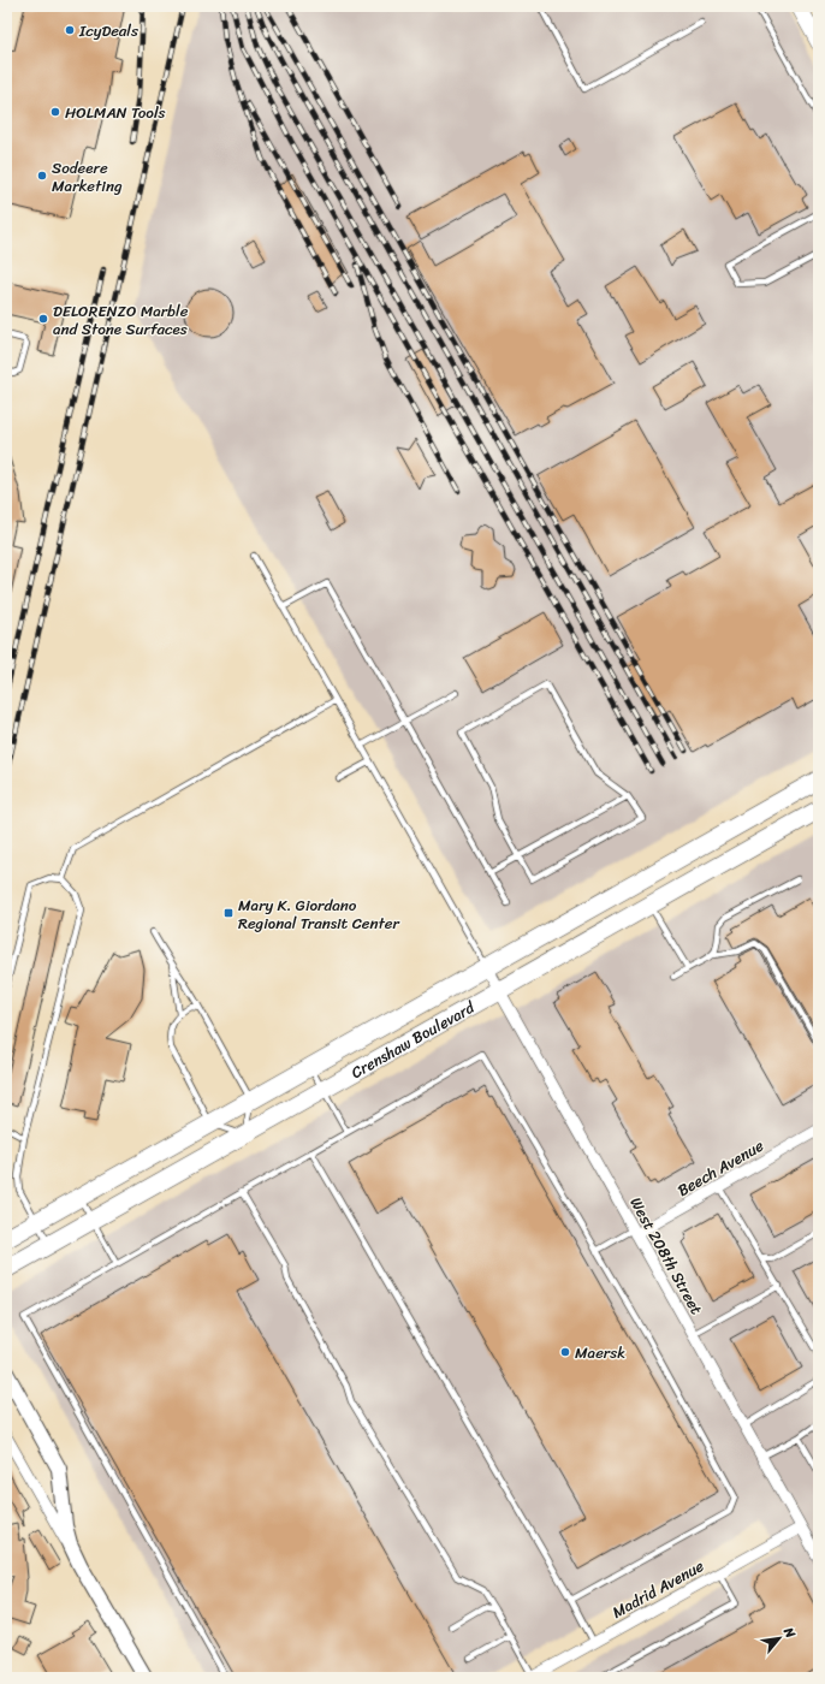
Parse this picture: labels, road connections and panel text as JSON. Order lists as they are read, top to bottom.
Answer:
{
  "streets": {
    "main road": ["Crenshaw Boulevard"],
    "street": ["Beech Avenue", "West 208th Street", "Madrid Avenue"]
  },
  "crossings": [
    ["Crenshaw Boulevard", "West 208th Street"],
    ["Beech Avenue", "West 208th Street"],
    ["West 208th Street", "Madrid Avenue"]
  ],
  "places": {
    "other": [
      "IcyDeals",
      "HOLMAN Tools",
      "Sodeere Marketing",
      "DELORENZO Marble and Stone Surfaces",
      "Maersk"
    ],
    "transit": ["Mary K. Giordano Regional Transit Center"]
  },
  "north": "top right"
}
